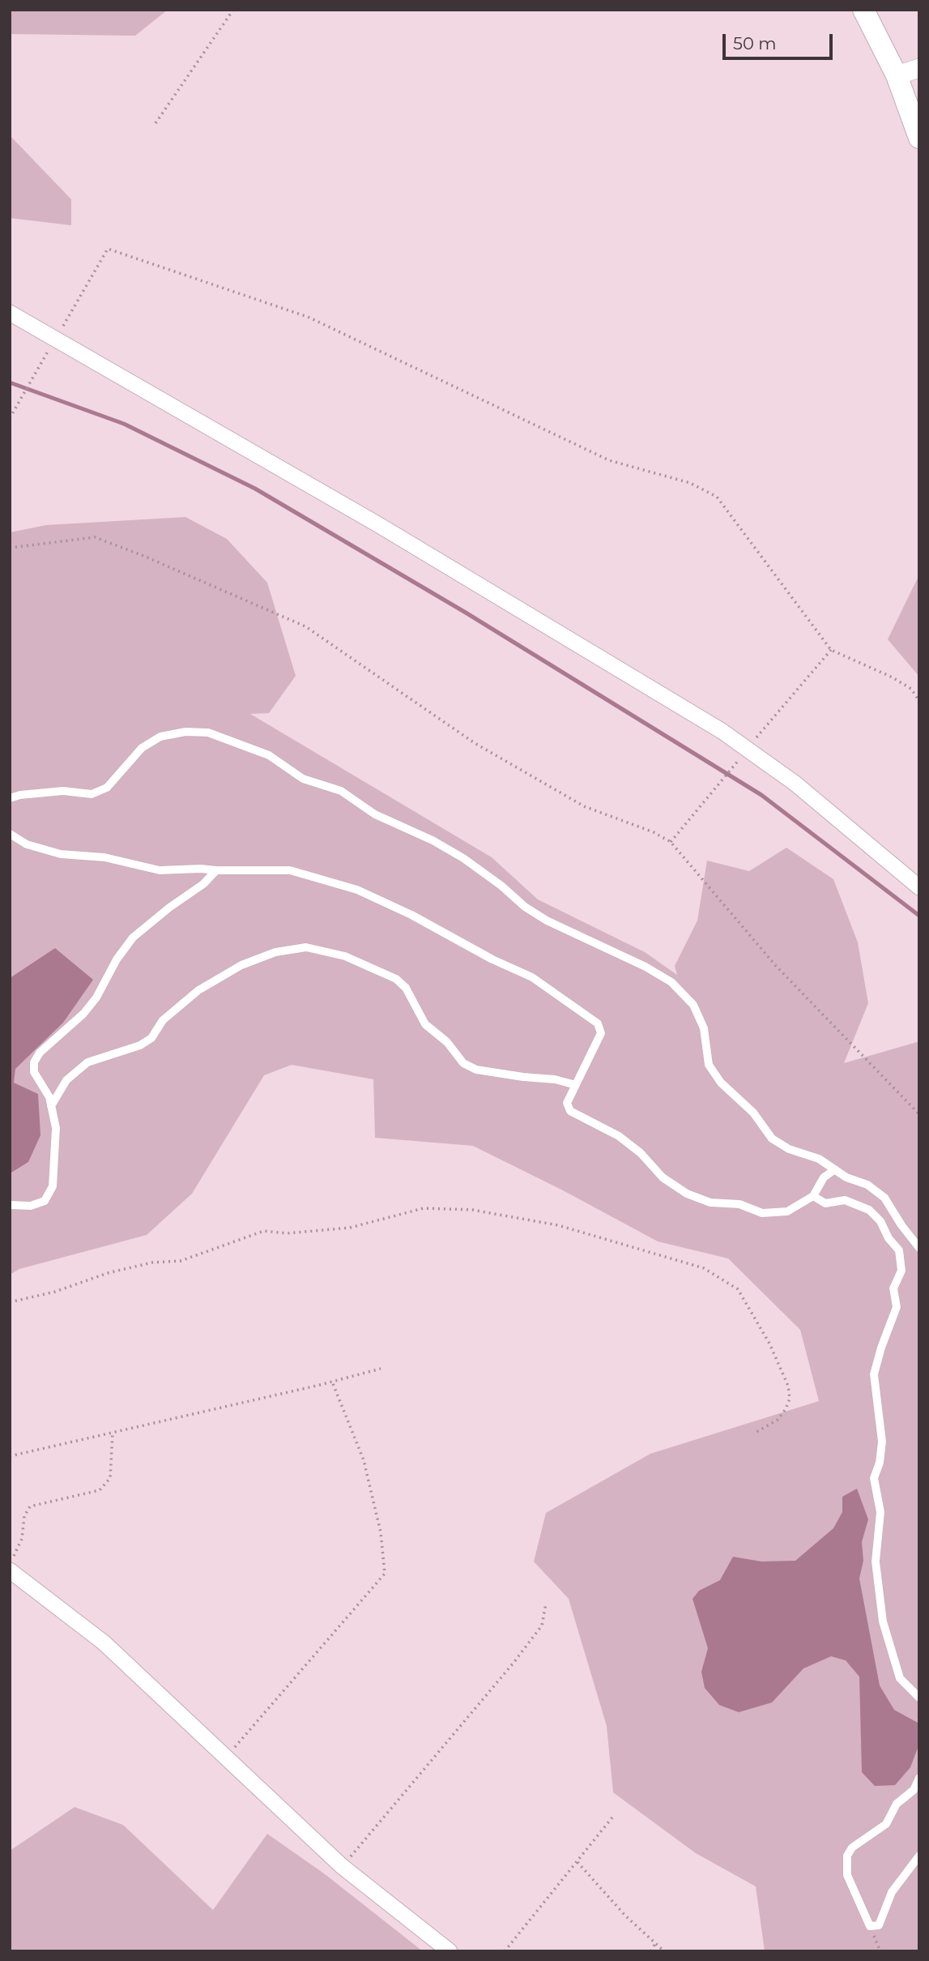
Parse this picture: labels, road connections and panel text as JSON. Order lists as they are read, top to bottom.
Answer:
{
  "scale_bar": "50 m"
}
